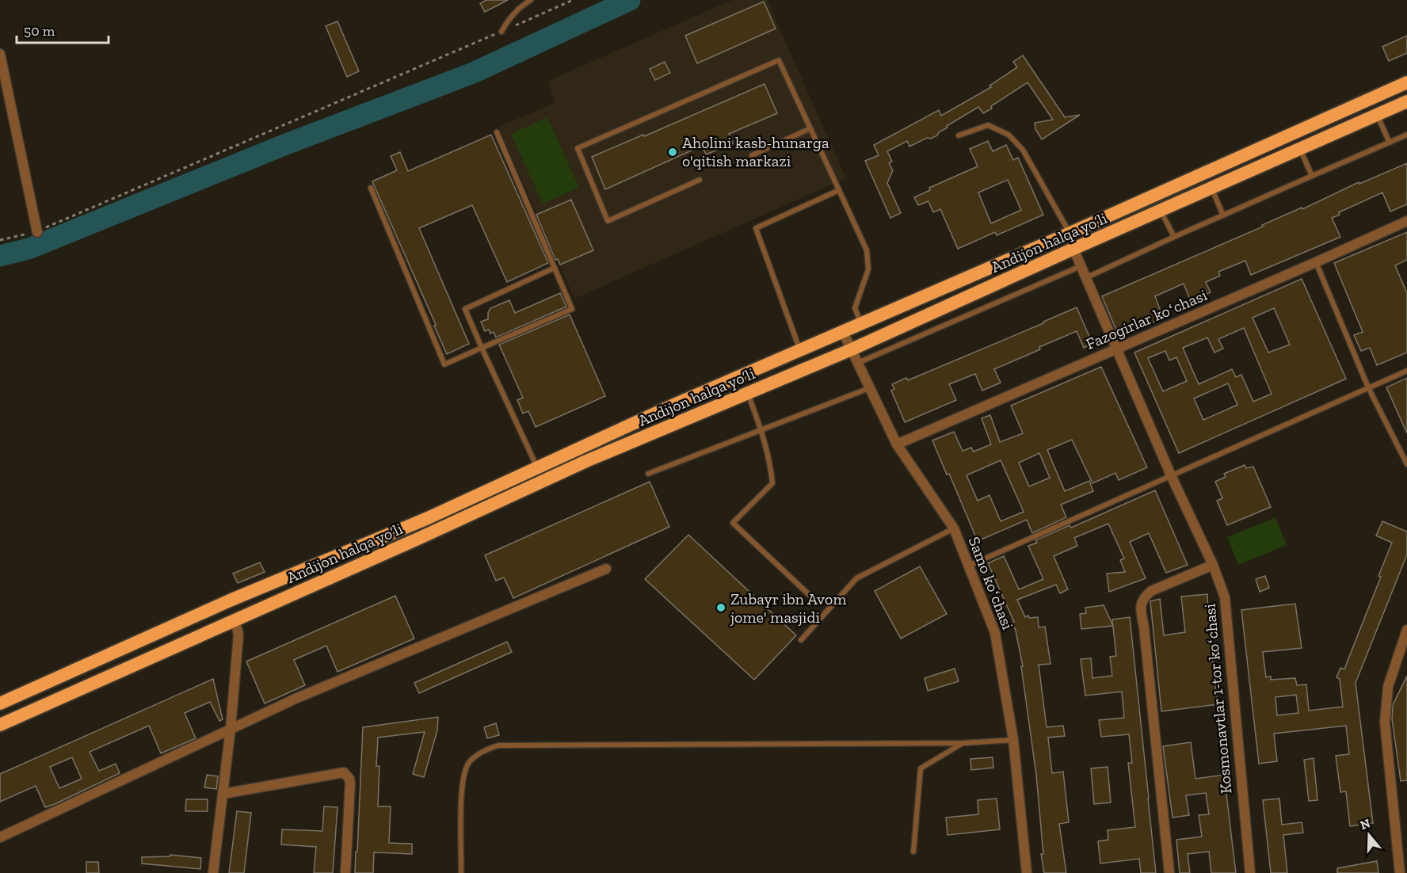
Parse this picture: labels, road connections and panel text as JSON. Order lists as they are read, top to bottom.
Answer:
{
  "streets": {
    "highway": ["Andijon halqa yo‘li"],
    "street": ["Fazogirlar koʻchasi", "Samo koʻchasi", "Kosmonavtlar 1-tor koʻchasi"]
  },
  "crossings": [
    ["Andijon halqa yo‘li", "Samo koʻchasi"],
    ["Andijon halqa yo‘li", "Kosmonavtlar 1-tor koʻchasi"],
    ["Fazogirlar koʻchasi", "Samo koʻchasi"],
    ["Fazogirlar koʻchasi", "Kosmonavtlar 1-tor koʻchasi"]
  ],
  "places": ["Aholini kasb-hunarga o'qitish markazi", "Zubayr ibn Avom jome' masjidi"],
  "scale_bar": "50 m",
  "north": "top"
}
